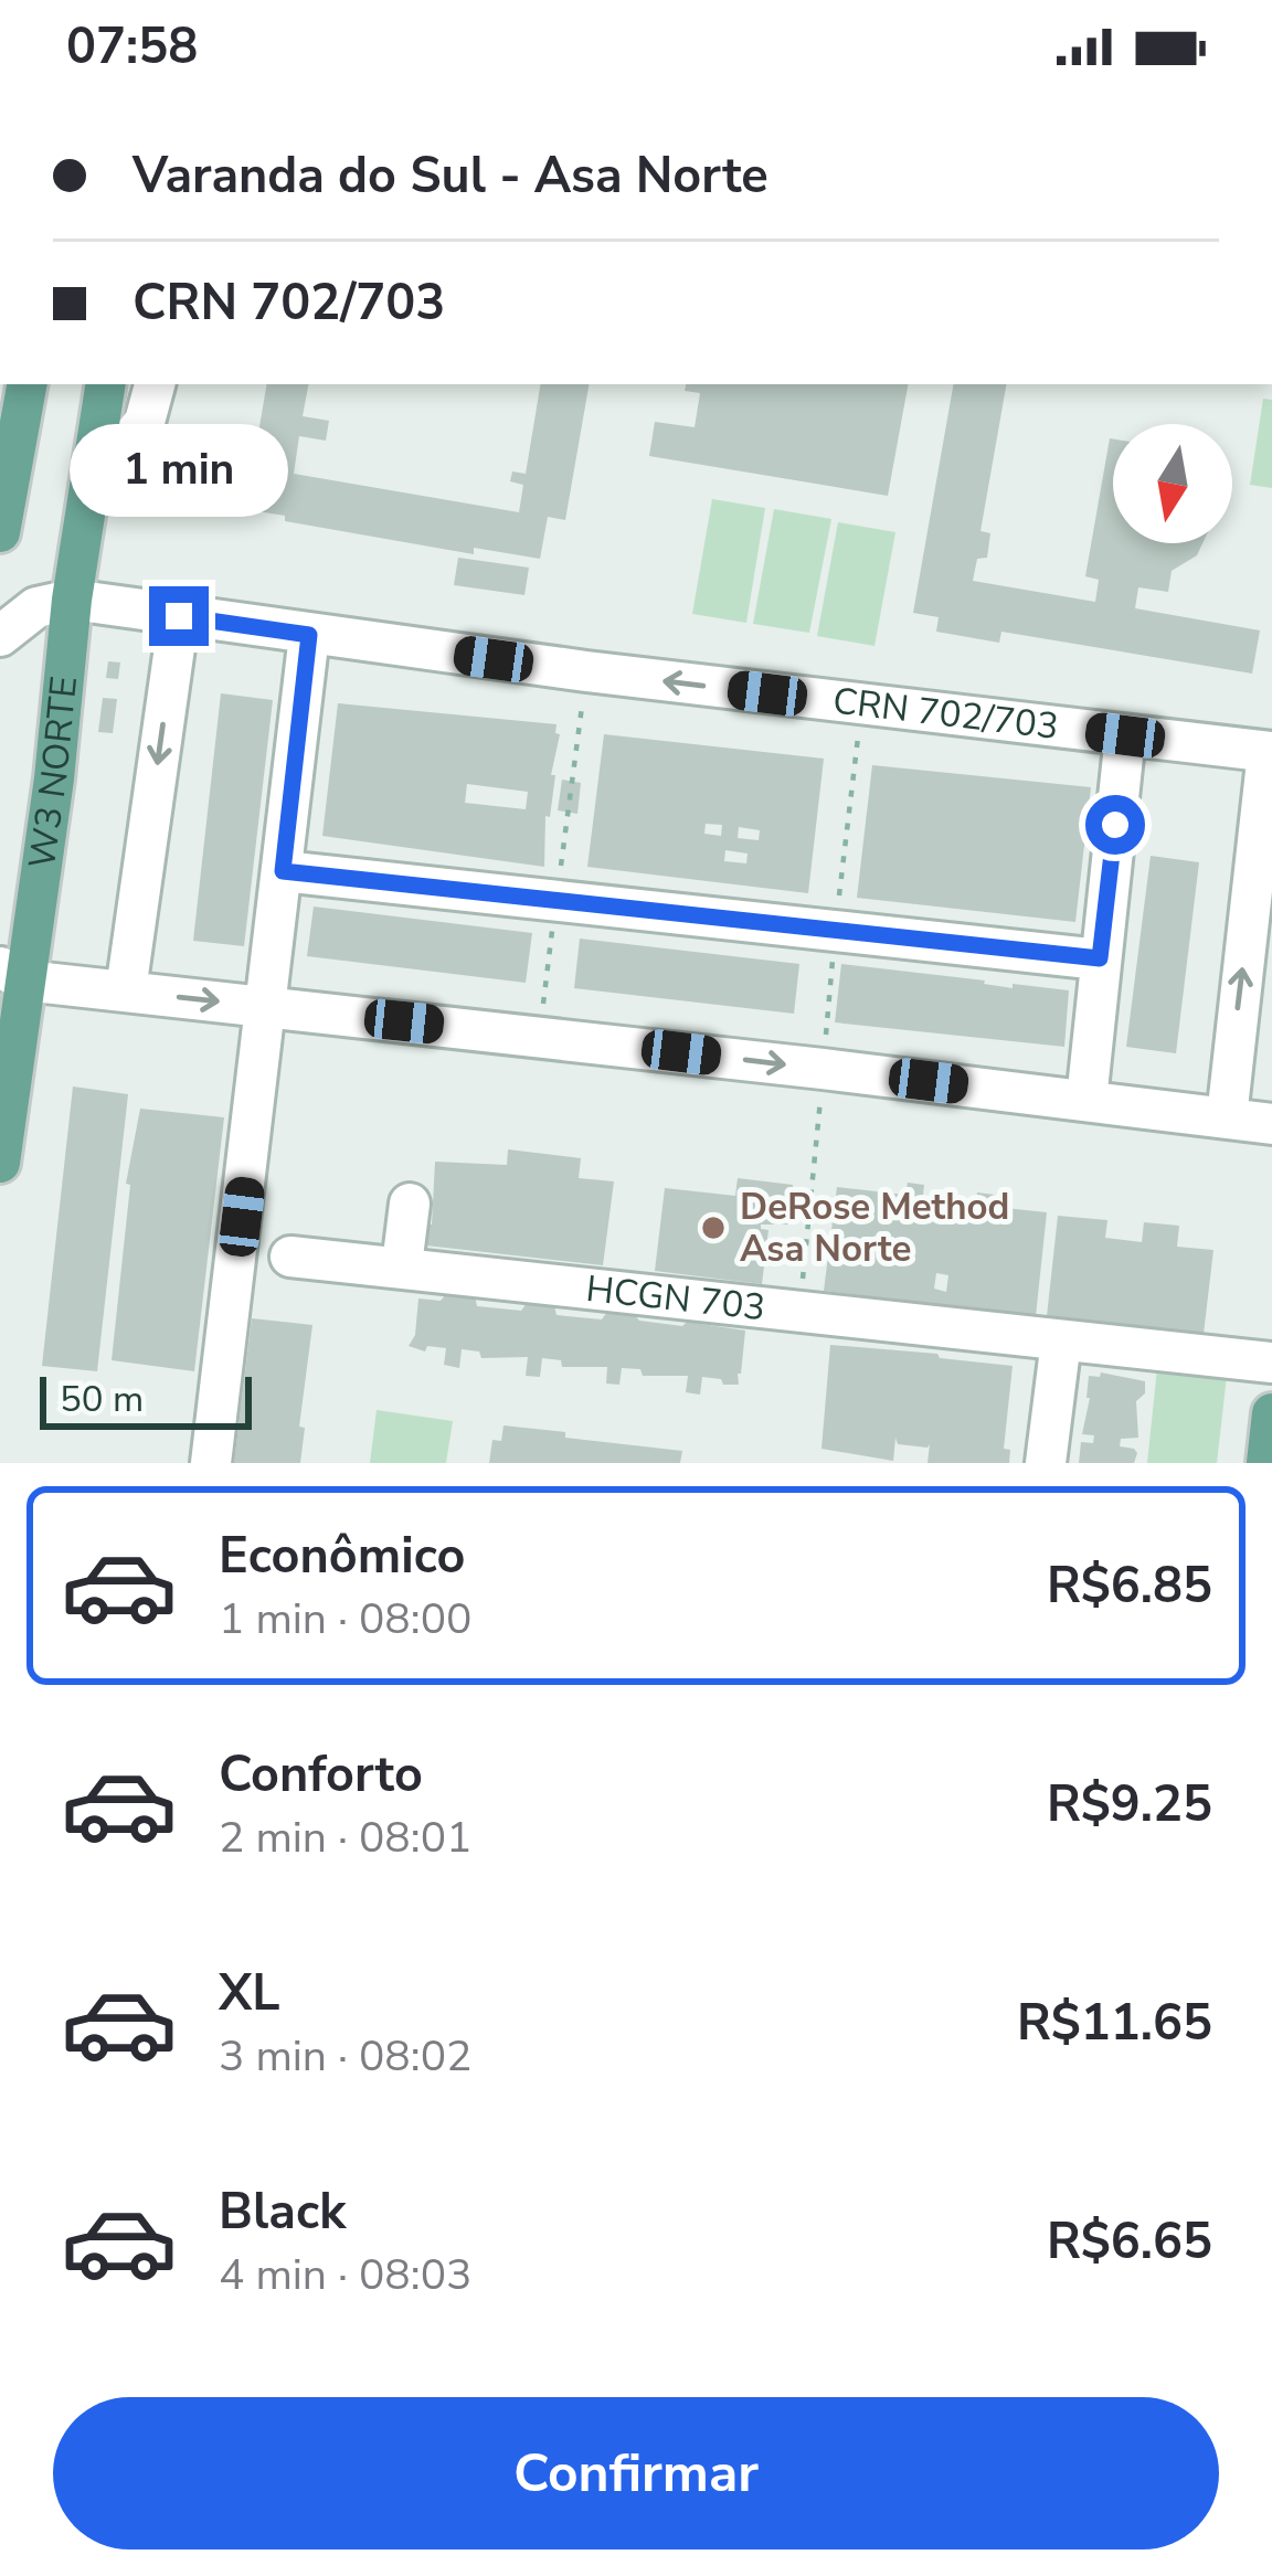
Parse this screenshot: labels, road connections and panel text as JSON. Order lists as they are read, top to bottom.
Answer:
{
  "streets": {
    "main road": ["W3 NORTE"],
    "street": ["CRN 702/703", "HCGN 703"]
  },
  "crossings": [
    ["CRN 702/703", "W3 NORTE"]
  ],
  "places": ["DeRose Method Asa Norte"],
  "scale_bar": "50 m",
  "north": "bottom",
  "page": {
    "status": "07:58",
    "banner": ["Varanda do Sul - Asa Norte", "CRN 702/703"],
    "bubble": "1 min",
    "scale": "50 m",
    "list": [
      {
        "name": "Econômico",
        "note": "1 min · 08:00",
        "value": "R$6.85"
      },
      {
        "name": "Conforto",
        "note": "2 min · 08:01",
        "value": "R$9.25"
      },
      {
        "name": "XL",
        "note": "3 min · 08:02",
        "value": "R$11.65"
      },
      {
        "name": "Black",
        "note": "4 min · 08:03",
        "value": "R$6.65"
      }
    ],
    "buttons": "Confirmar"
  }
}
